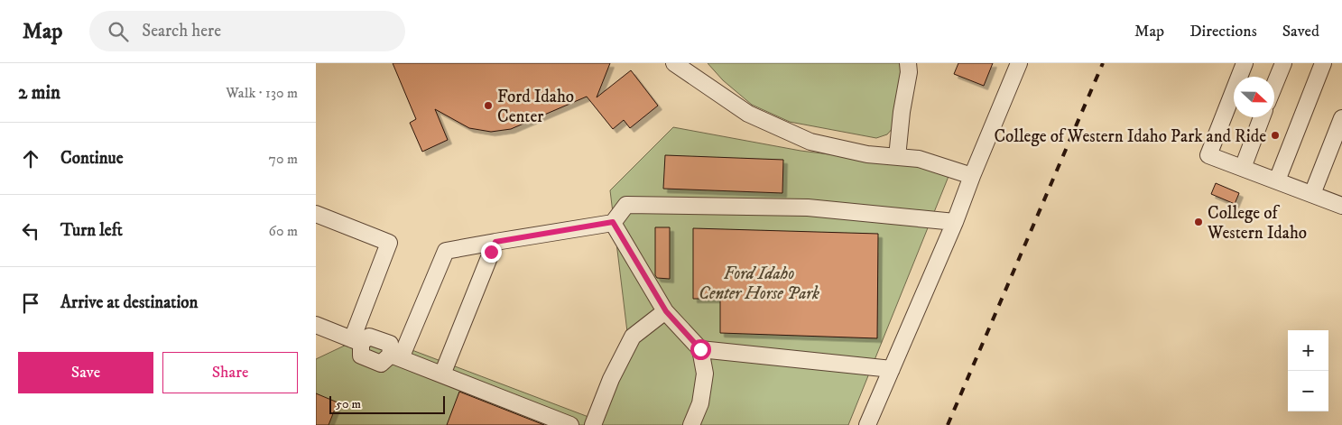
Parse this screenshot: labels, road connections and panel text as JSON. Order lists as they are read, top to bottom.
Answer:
{
  "parks": ["Ford Idaho Center Horse Park"],
  "places": ["Ford Idaho Center", "College of Western Idaho Park and Ride", "College of Western Idaho"],
  "scale_bar": "50 m",
  "north": "right",
  "page": {
    "header": "Map",
    "search": "Search here",
    "nav": ["Map", "Directions", "Saved"],
    "heading": ["2 min", "Walk · 130 m"],
    "list": [
      ["Continue", "70 m"],
      ["Turn left", "60 m"],
      "Arrive at destination"
    ],
    "map_buttons": ["+", "−"],
    "buttons": ["Save", "Share"],
    "scale": "50 m"
  }
}
